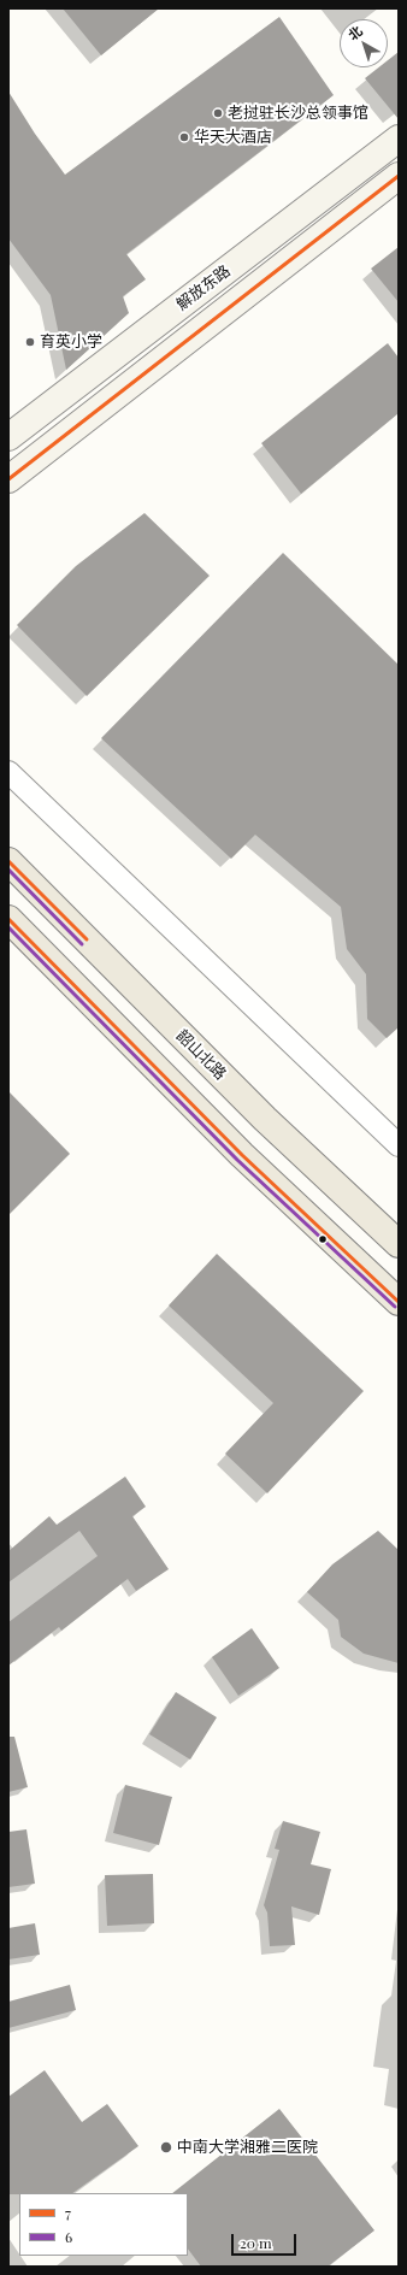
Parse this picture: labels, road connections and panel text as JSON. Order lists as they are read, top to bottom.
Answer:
{
  "streets": {
    "main road": ["解放东路", "韶山北路"]
  },
  "places": [
    "老挝驻长沙总领事馆",
    "华天大酒店",
    "育英小学",
    "中南大学湘雅二医院"
  ],
  "lines": ["transit line 7", "transit line 6"],
  "legend": ["7", "6"],
  "scale_bar": "20 m",
  "north": "top left"
}
